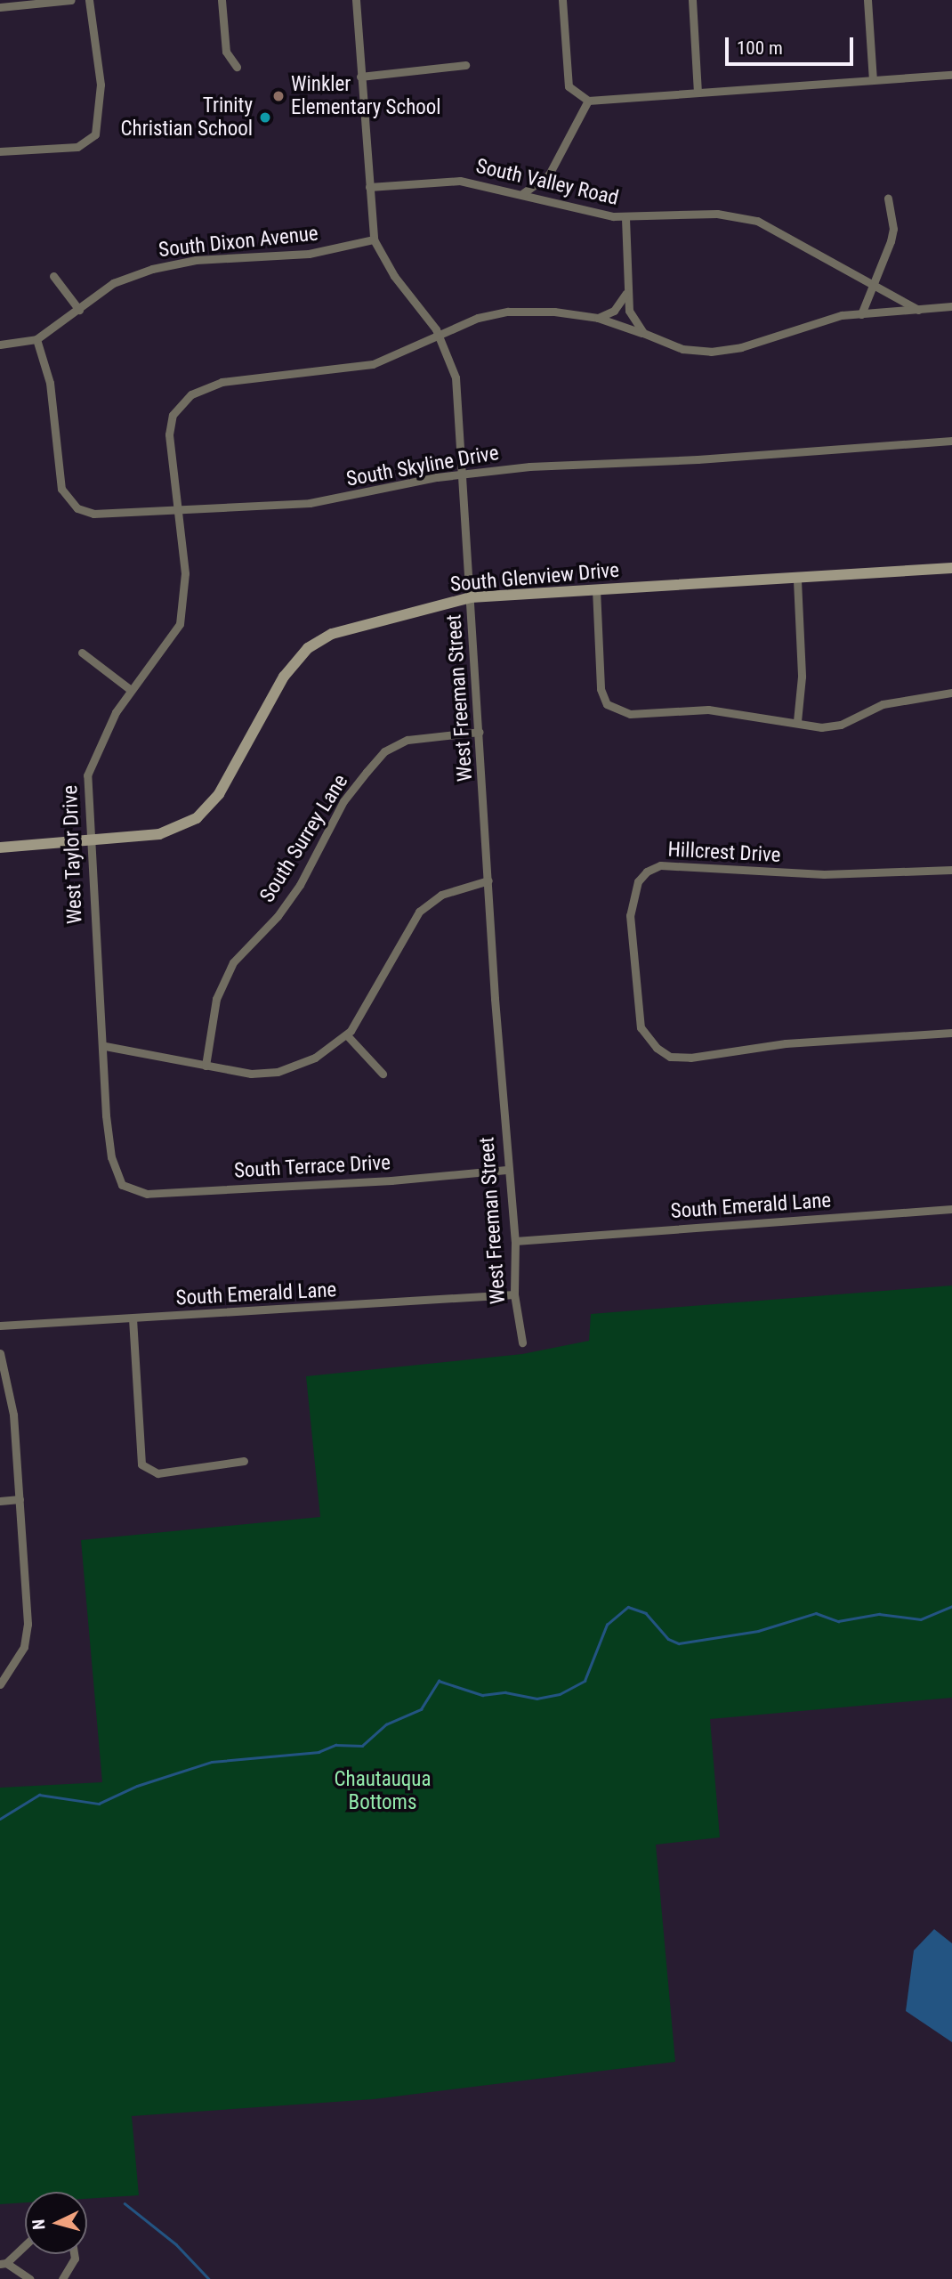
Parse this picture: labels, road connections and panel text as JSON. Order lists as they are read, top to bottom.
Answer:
{
  "streets": {
    "street": [
      "South Valley Road",
      "South Dixon Avenue",
      "South Skyline Drive",
      "South Glenview Drive",
      "West Freeman Street",
      "South Surrey Lane",
      "Hillcrest Drive",
      "West Taylor Drive",
      "South Terrace Drive",
      "South Emerald Lane"
    ]
  },
  "crossings": [
    ["South Valley Road", "West Freeman Street"],
    ["South Dixon Avenue", "South Skyline Drive"],
    ["South Dixon Avenue", "West Freeman Street"],
    ["South Skyline Drive", "West Freeman Street"],
    ["South Skyline Drive", "West Taylor Drive"],
    ["South Glenview Drive", "West Freeman Street"],
    ["South Glenview Drive", "West Taylor Drive"],
    ["West Freeman Street", "South Surrey Lane"],
    ["West Freeman Street", "West Taylor Drive"],
    ["West Freeman Street", "South Terrace Drive"],
    ["West Freeman Street", "South Emerald Lane"],
    ["West Taylor Drive", "South Terrace Drive"]
  ],
  "parks": ["Chautauqua Bottoms"],
  "places": ["Winkler Elementary School", "Trinity Christian School"],
  "scale_bar": "100 m",
  "north": "left"
}
